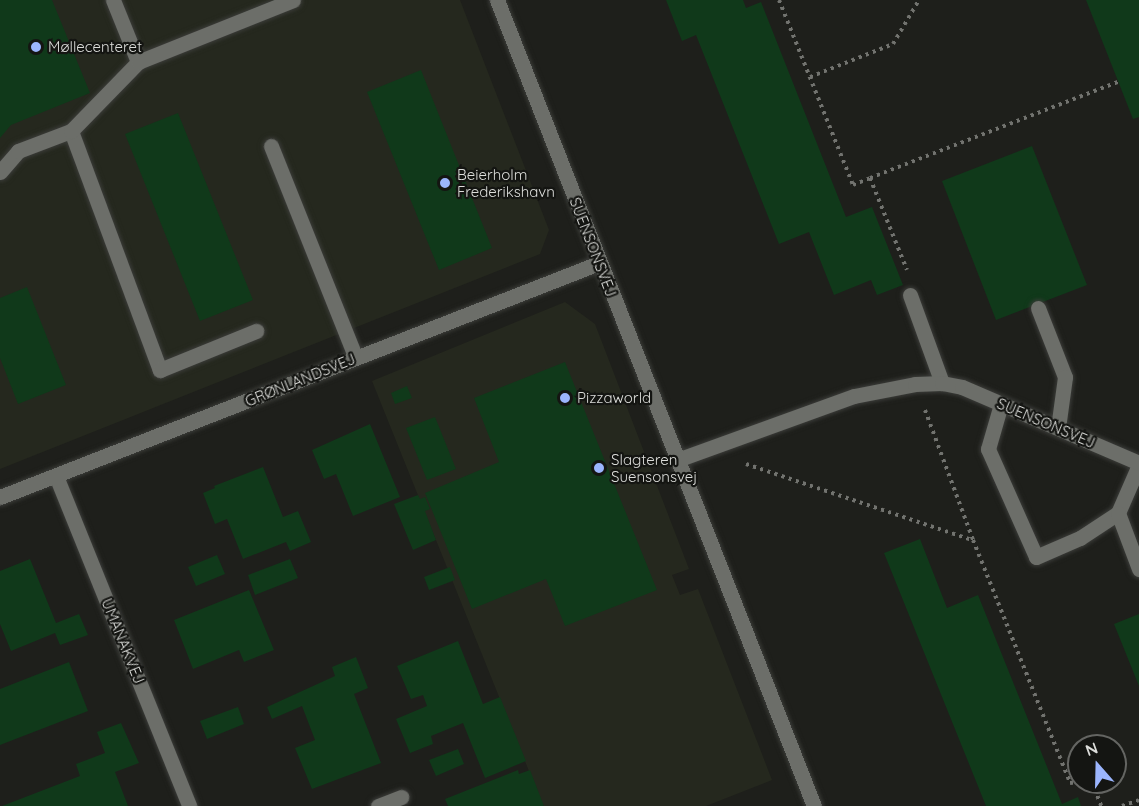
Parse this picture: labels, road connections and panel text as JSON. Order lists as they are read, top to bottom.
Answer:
{
  "streets": {
    "street": ["SUENSONSVEJ", "GRØNLANDSVEJ", "UMANAKVEJ"]
  },
  "crossings": [
    ["SUENSONSVEJ", "GRØNLANDSVEJ"],
    ["GRØNLANDSVEJ", "UMANAKVEJ"]
  ],
  "places": [
    "Møllecenteret",
    "Beierholm Frederikshavn",
    "Pizzaworld",
    "Slagteren Suensonsvej"
  ],
  "north": "top"
}
